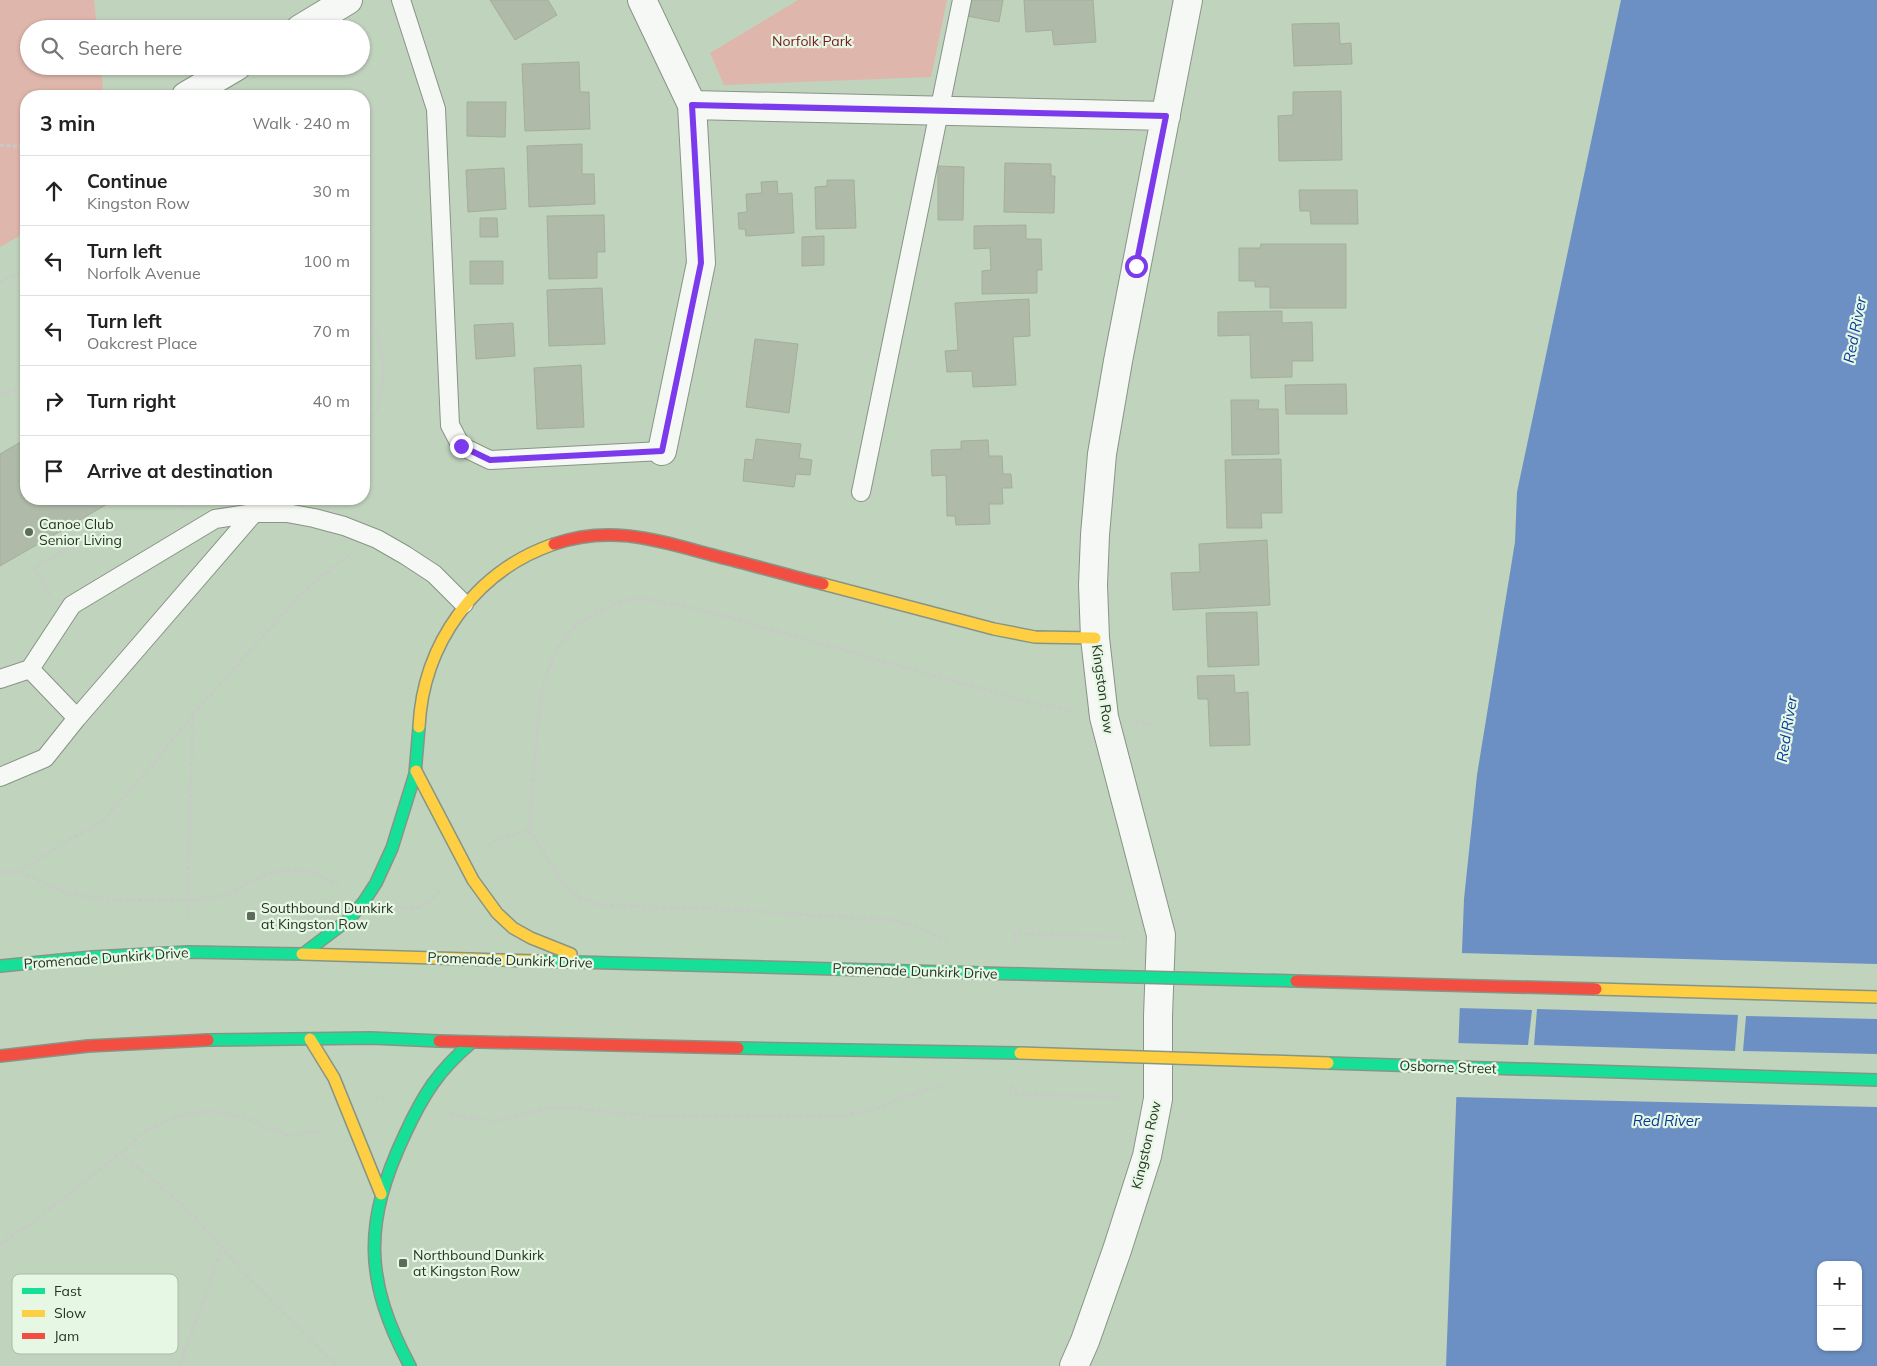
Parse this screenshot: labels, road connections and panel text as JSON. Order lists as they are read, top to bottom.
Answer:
{
  "streets": {
    "main road": ["Promenade Dunkirk Drive", "Osborne Street"],
    "street": ["Kingston Row"]
  },
  "water": ["Red River"],
  "parks": ["Norfolk Park"],
  "places": {
    "other": ["Canoe Club Senior Living"],
    "transit": ["Southbound Dunkirk at Kingston Row", "Northbound Dunkirk at Kingston Row"]
  },
  "legend": ["Fast", "Slow", "Jam"],
  "page": {
    "search": "Search here",
    "heading": ["3 min", "Walk · 240 m"],
    "list": [
      ["Continue", "Kingston Row", "30 m"],
      ["Turn left", "Norfolk Avenue", "100 m"],
      ["Turn left", "Oakcrest Place", "70 m"],
      ["Turn right", "40 m"],
      "Arrive at destination"
    ],
    "map_buttons": ["+", "−"]
  }
}
